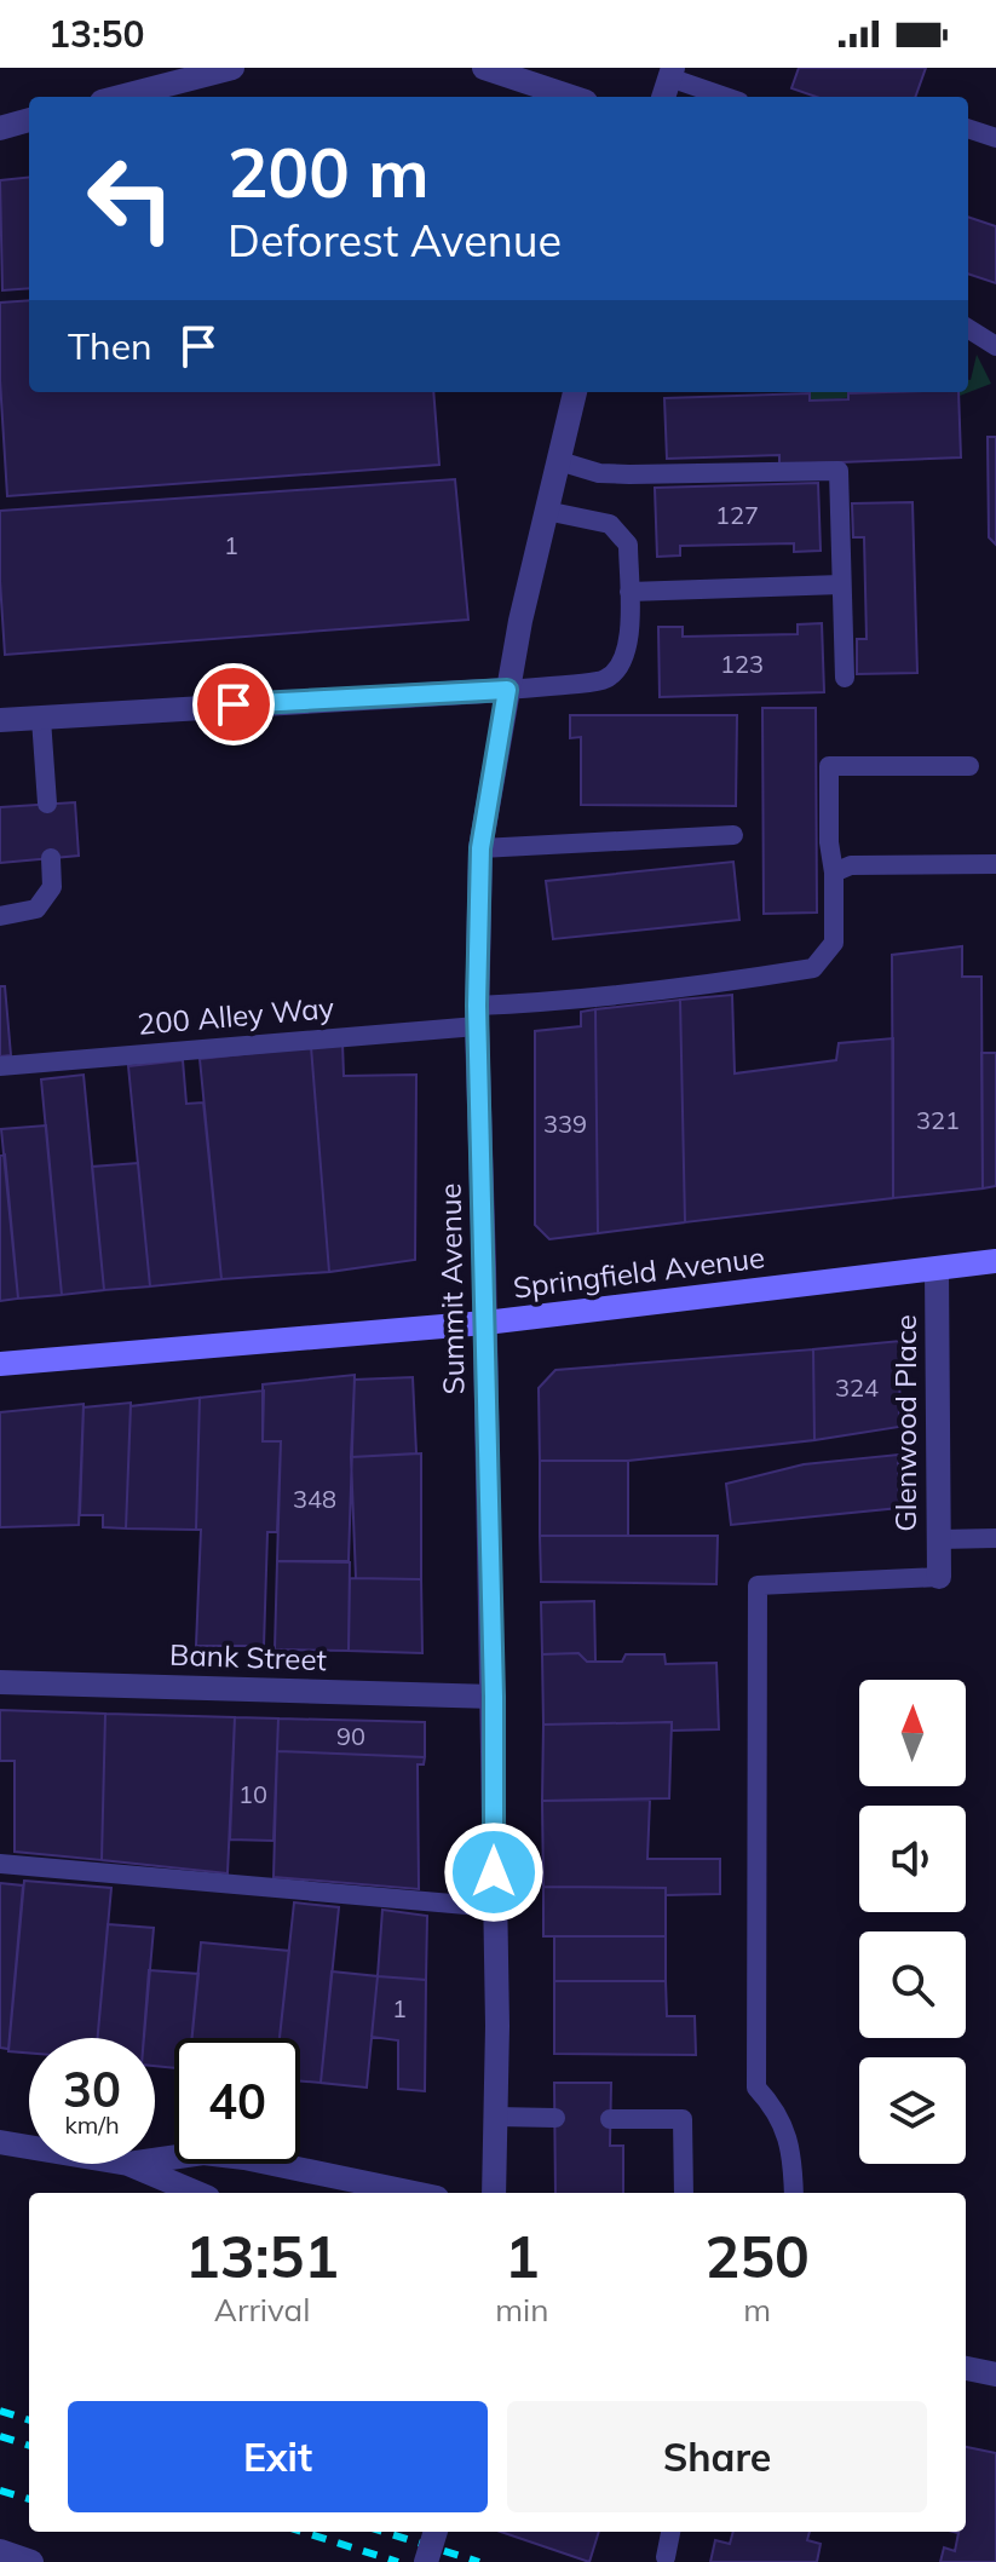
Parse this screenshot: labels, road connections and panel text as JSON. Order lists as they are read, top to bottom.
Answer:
{
  "streets": {
    "main road": ["Springfield Avenue"],
    "street": ["Summit Avenue", "Glenwood Place", "Bank Street"],
    "lane": ["200 Alley Way"]
  },
  "crossings": [
    ["200 Alley Way", "Summit Avenue"],
    ["Springfield Avenue", "Summit Avenue"],
    ["Springfield Avenue", "Glenwood Place"],
    ["Summit Avenue", "Bank Street"]
  ],
  "house_numbers": [
    "127",
    "1",
    "123",
    "321",
    "339",
    "324",
    "348",
    "90",
    "10",
    "1"
  ],
  "north": "top",
  "page": {
    "status": "13:50",
    "turn": ["200 m", "Deforest Avenue"],
    "then": "Then",
    "speed": "30 km/h",
    "limit": "40",
    "eta": [
      "13:51",
      "Arrival",
      "1",
      "min",
      "250",
      "m"
    ],
    "buttons": ["Exit", "Share"]
  }
}
